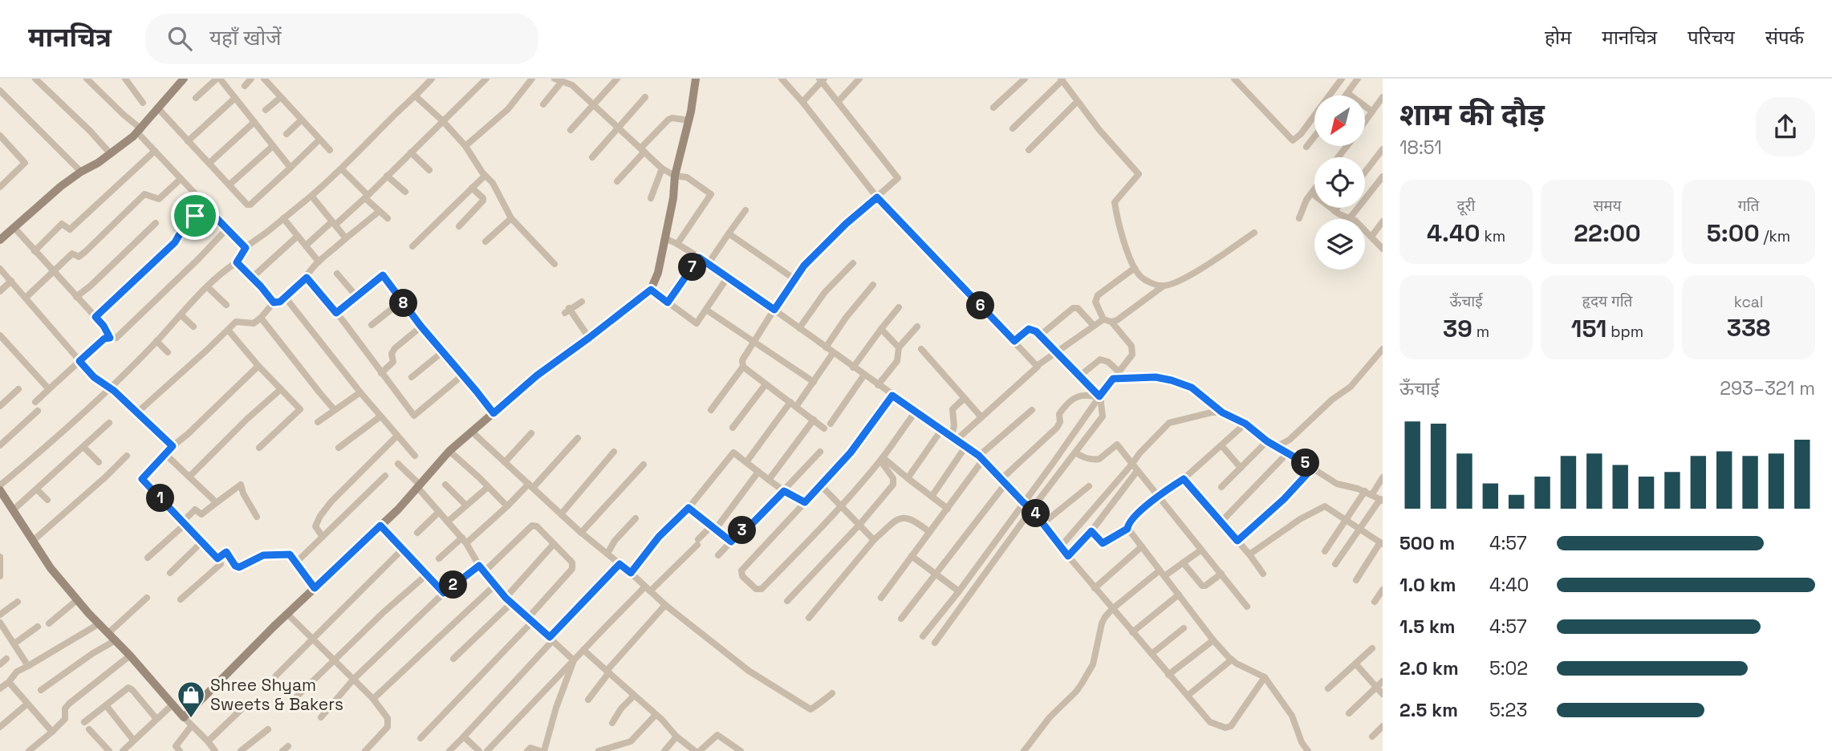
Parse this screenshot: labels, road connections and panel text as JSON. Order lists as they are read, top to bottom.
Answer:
{
  "places": {
    "shop": ["Shree Shyam Sweets & Bakers"]
  },
  "north": "bottom left",
  "page": {
    "header": "मानचित्र",
    "search": "यहाँ खोजें",
    "nav": [
      "होम",
      "मानचित्र",
      "परिचय",
      "संपर्क"
    ],
    "heading": ["शाम की दौड़", "18:51"],
    "stats": [
      ["दूरी", "4.40 km"],
      ["समय", "22:00"],
      ["गति", "5:00 /km"],
      ["ऊँचाई", "39 m"],
      ["हृदय गति", "151 bpm"],
      ["kcal", "338"]
    ],
    "pins": [
      "7",
      "8",
      "6",
      "5",
      "1",
      "4",
      "3",
      "2"
    ],
    "chart": ["ऊँचाई", "293–321 m"],
    "list": [
      {
        "name": "500 m",
        "note": "4:57"
      },
      {
        "name": "1.0 km",
        "note": "4:40"
      },
      {
        "name": "1.5 km",
        "note": "4:57"
      },
      {
        "name": "2.0 km",
        "note": "5:02"
      },
      {
        "name": "2.5 km",
        "note": "5:23"
      }
    ]
  }
}
